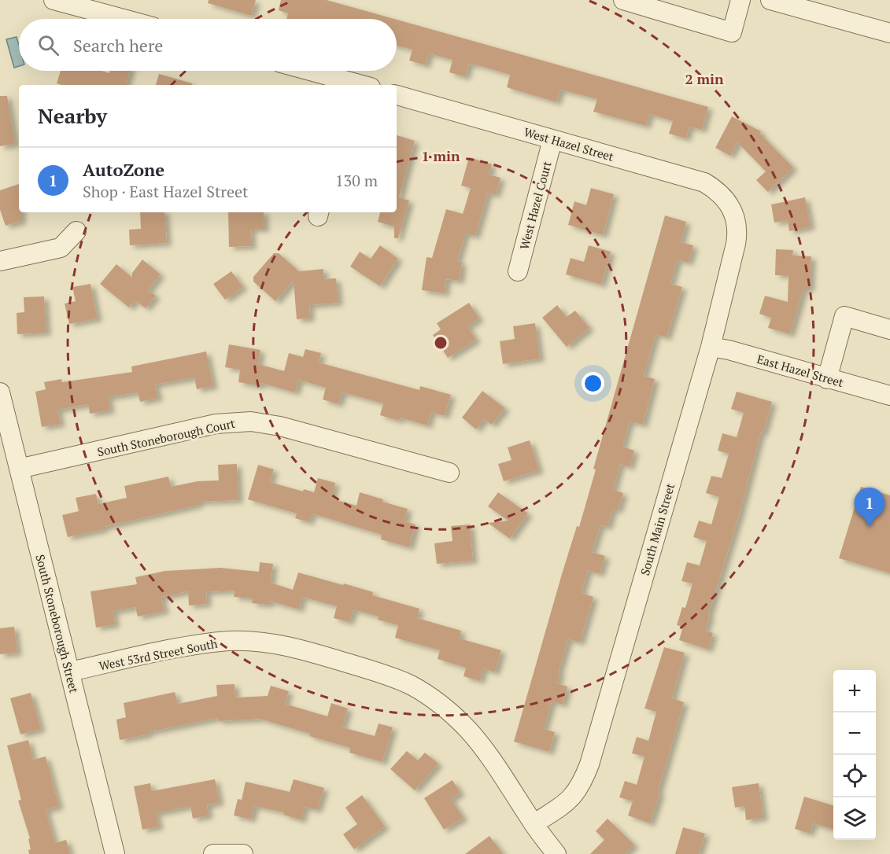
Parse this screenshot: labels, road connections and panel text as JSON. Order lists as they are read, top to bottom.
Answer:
{
  "streets": {
    "street": [
      "West Hazel Street",
      "West Hazel Court",
      "East Hazel Street",
      "South Stoneborough Court",
      "South Main Street",
      "South Stoneborough Street",
      "West 53rd Street South"
    ]
  },
  "crossings": [
    ["West Hazel Street", "West Hazel Court"],
    ["West Hazel Street", "South Main Street"],
    ["East Hazel Street", "South Main Street"],
    ["South Stoneborough Court", "South Stoneborough Street"],
    ["South Main Street", "West 53rd Street South"],
    ["South Stoneborough Street", "West 53rd Street South"]
  ],
  "page": {
    "search": "Search here",
    "heading": "Nearby",
    "list": [
      {
        "mark": "1",
        "name": "AutoZone",
        "note": "Shop · East Hazel Street",
        "value": "130 m"
      }
    ],
    "pins": "1",
    "map_buttons": ["+", "−"]
  },
  "rings": ["2 min", "1 min"]
}
